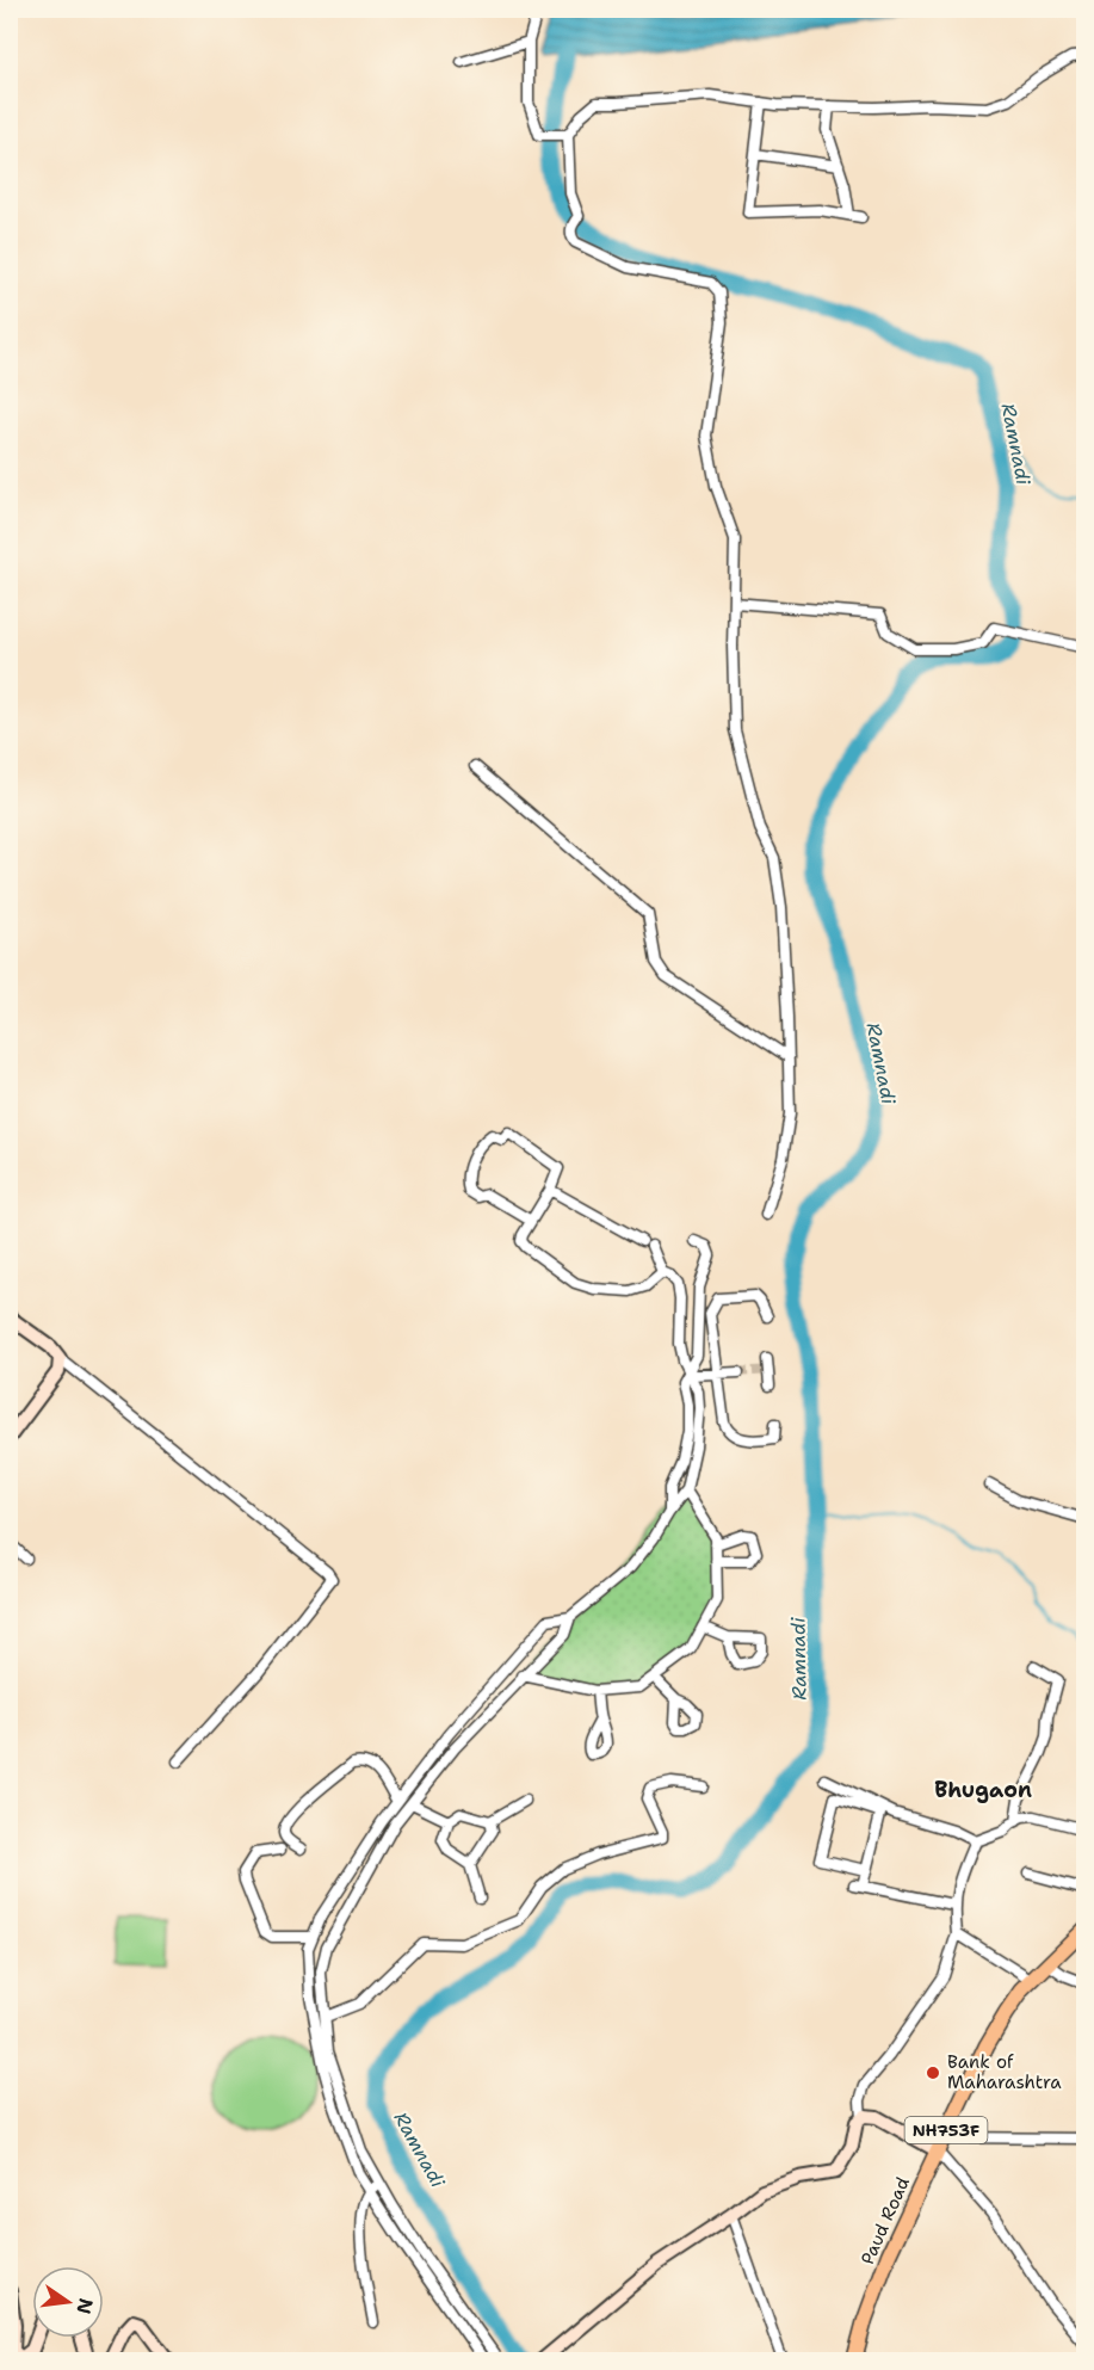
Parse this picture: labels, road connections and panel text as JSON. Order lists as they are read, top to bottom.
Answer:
{
  "streets": {
    "main road": ["NH753F", "Paud Road"]
  },
  "districts": ["Bhugaon"],
  "water": ["Ramnadi"],
  "places": ["Bank of Maharashtra"],
  "north": "right"
}
